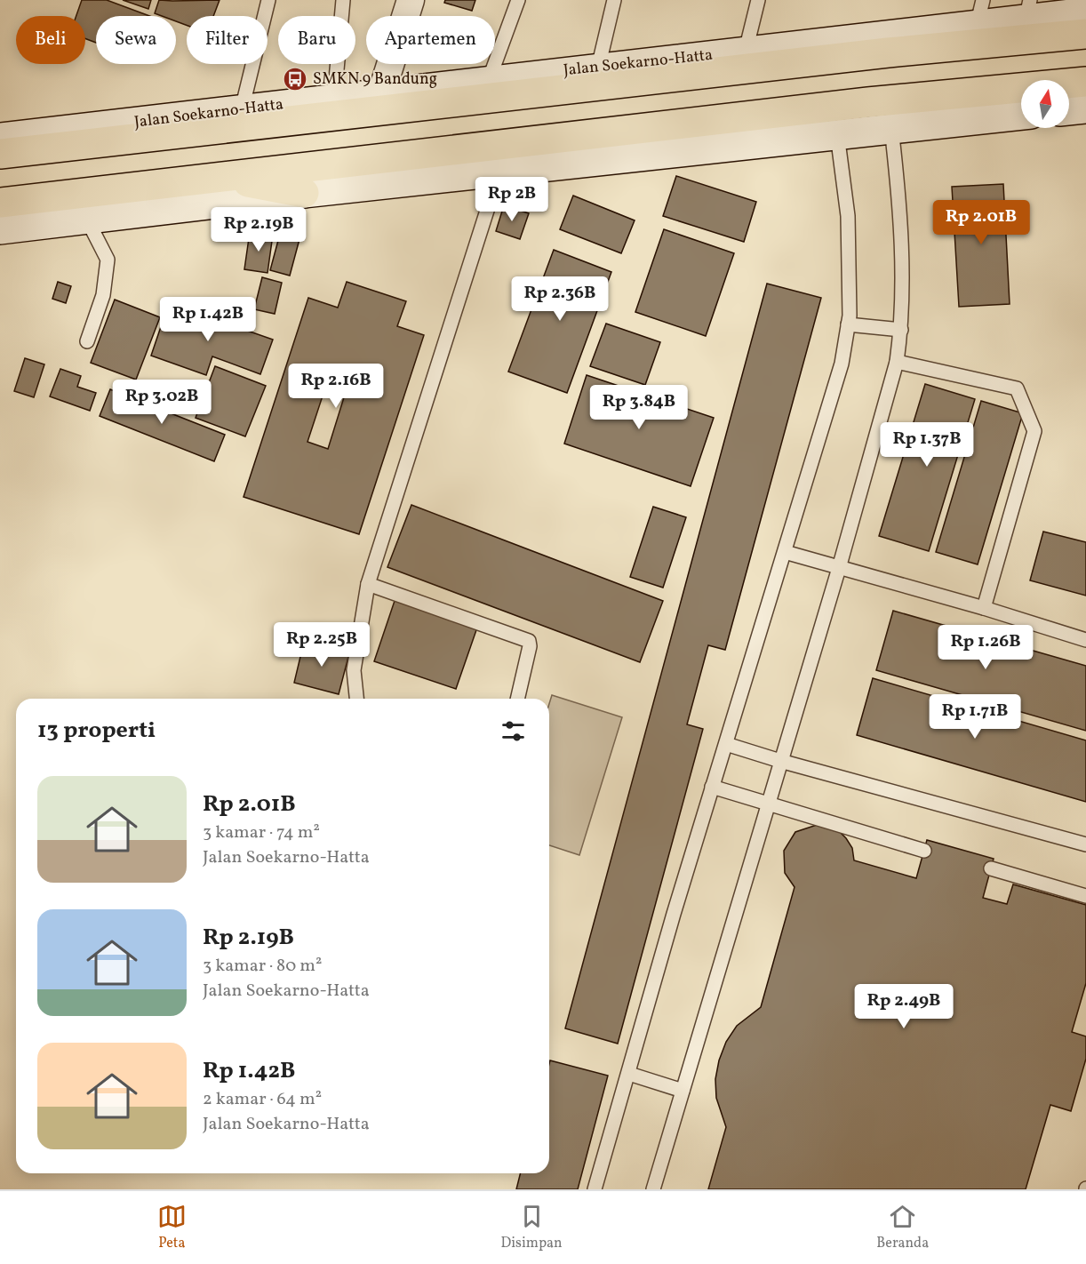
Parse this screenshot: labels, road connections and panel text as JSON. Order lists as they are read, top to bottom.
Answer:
{
  "streets": {
    "highway": ["Jalan Soekarno-Hatta"]
  },
  "places": {
    "bus stop": ["SMKN 9 Bandung"]
  },
  "north": "top",
  "page": {
    "chip": [
      "Beli",
      "Sewa",
      "Filter",
      "Baru",
      "Apartemen"
    ],
    "price": [
      "Rp 2B",
      "Rp 2.01B",
      "Rp 2.19B",
      "Rp 2.36B",
      "Rp 1.42B",
      "Rp 2.16B",
      "Rp 3.02B",
      "Rp 3.84B",
      "Rp 1.37B",
      "Rp 2.25B",
      "Rp 1.26B",
      "Rp 1.71B",
      "Rp 2.49B"
    ],
    "heading": "13 properti",
    "list": [
      {
        "name": "Rp 2.01B",
        "note": "3 kamar · 74 m² · Jalan Soekarno-Hatta"
      },
      {
        "name": "Rp 2.19B",
        "note": "3 kamar · 80 m² · Jalan Soekarno-Hatta"
      },
      {
        "name": "Rp 1.42B",
        "note": "2 kamar · 64 m² · Jalan Soekarno-Hatta"
      }
    ],
    "tabs": ["Peta", "Disimpan", "Beranda"]
  }
}
